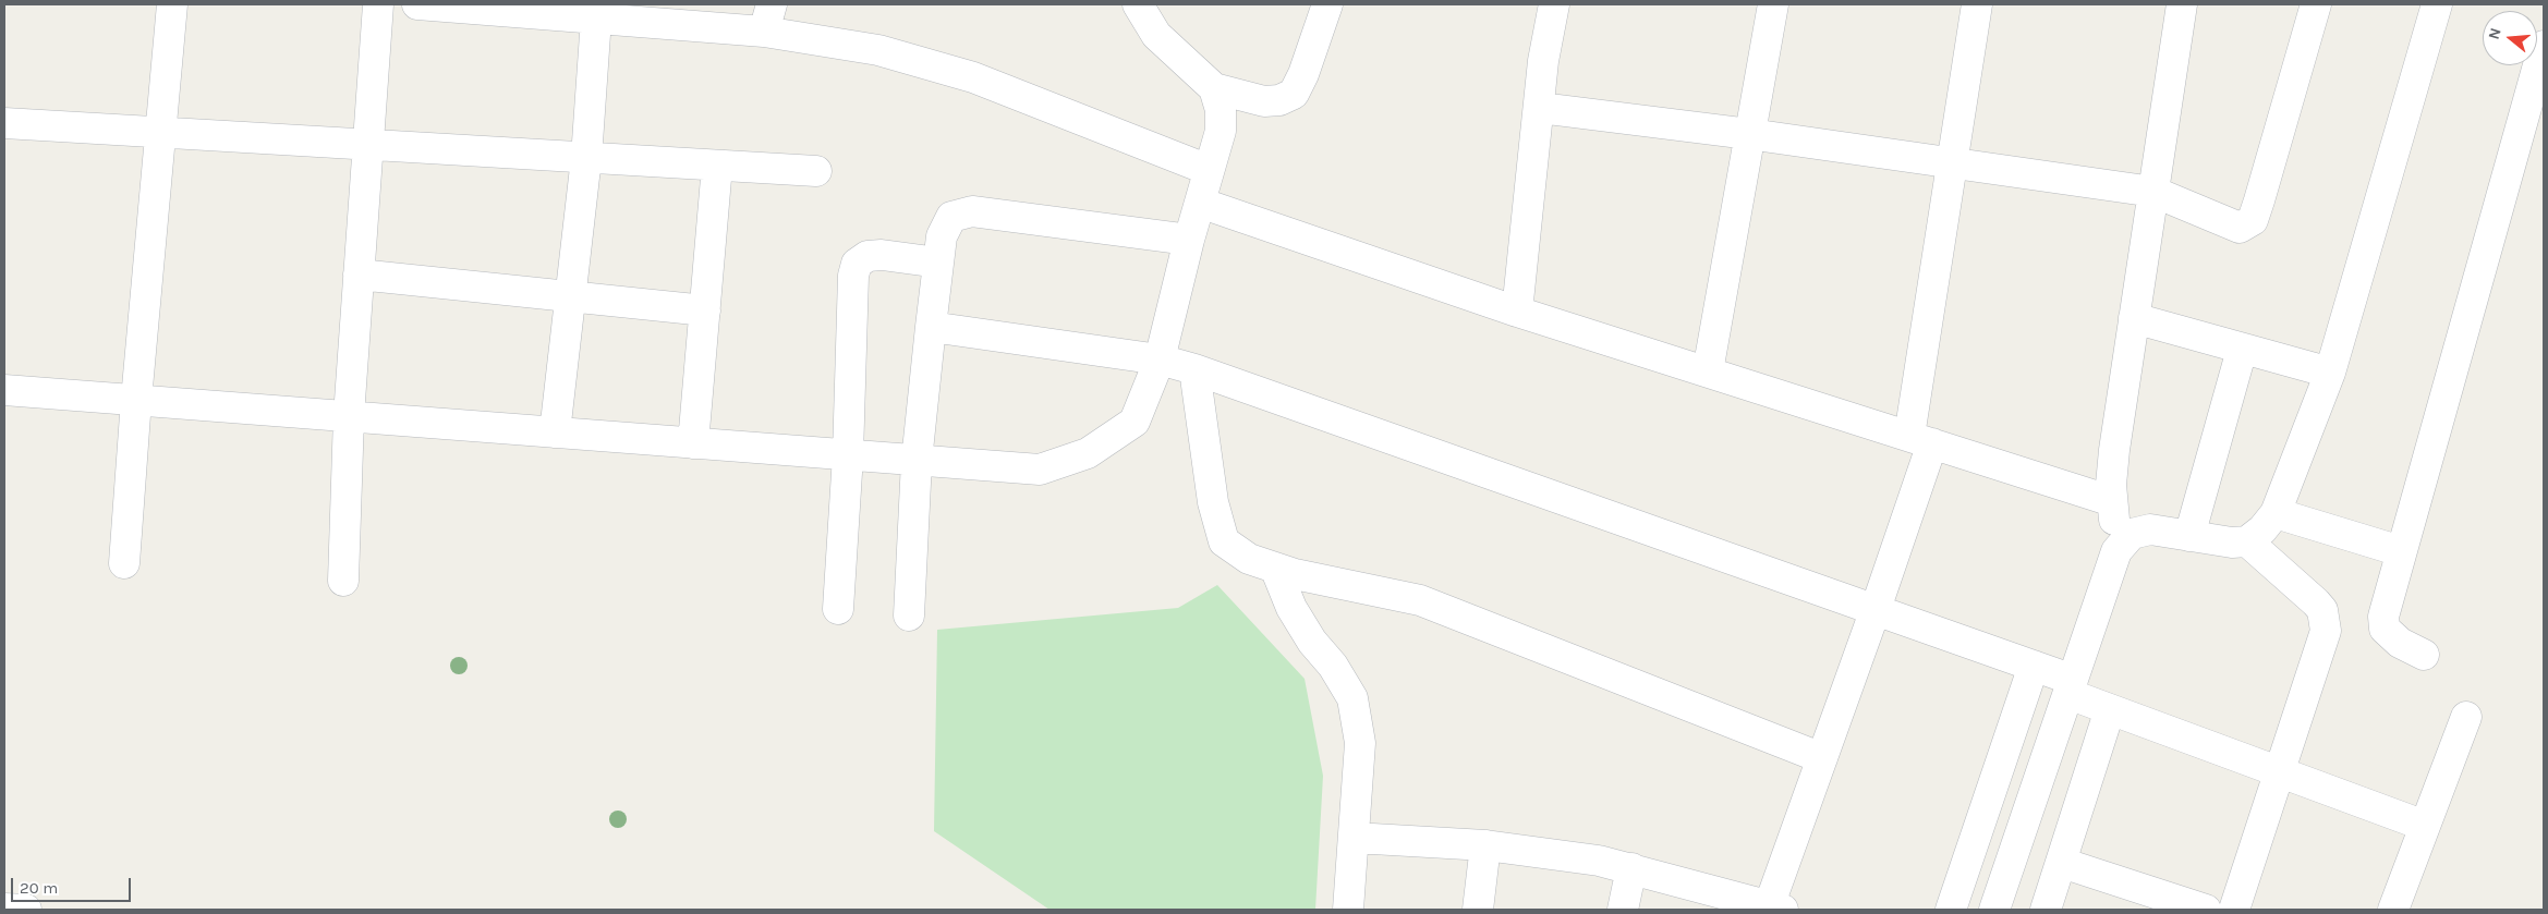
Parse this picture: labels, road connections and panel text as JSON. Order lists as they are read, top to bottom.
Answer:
{
  "scale_bar": "20 m",
  "north": "left"
}
